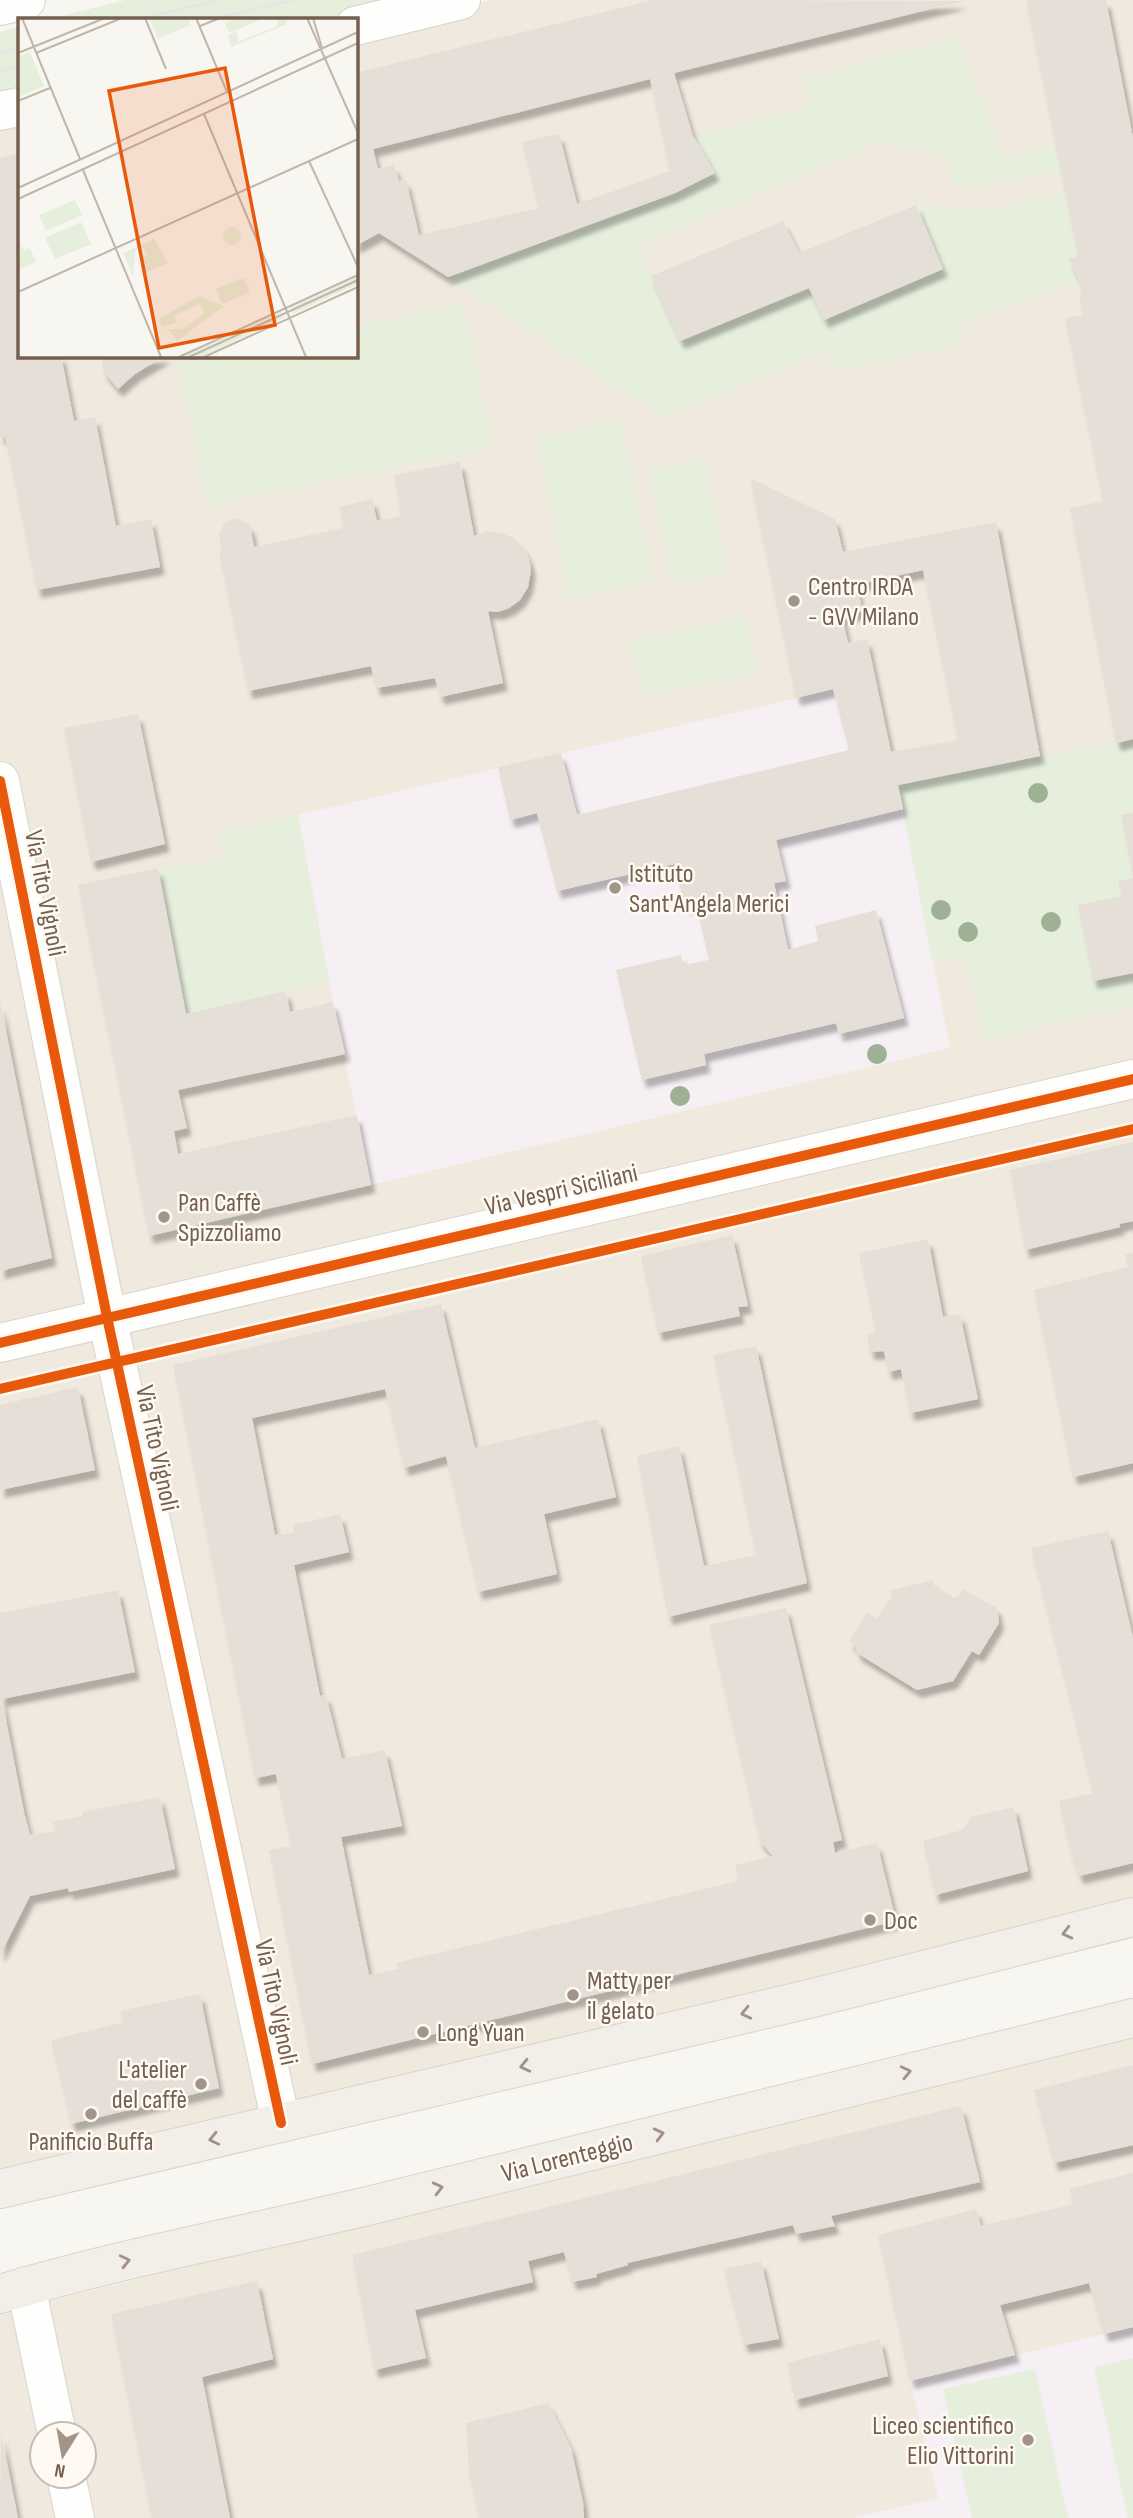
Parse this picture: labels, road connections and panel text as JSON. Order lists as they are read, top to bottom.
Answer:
{
  "streets": {
    "main road": ["Via Lorenteggio"],
    "street": ["Via Tito Vignoli", "Via Vespri Siciliani"]
  },
  "crossings": [
    ["Via Tito Vignoli", "Via Vespri Siciliani"]
  ],
  "places": [
    "Centro IRDA - GVV Milano",
    "Istituto Sant'Angela Merici",
    "Pan Caffè Spizzoliamo",
    "Doc",
    "Matty per il gelato",
    "Long Yuan",
    "L'atelier del caffè",
    "Panificio Buffa",
    "Liceo scientifico Elio Vittorini"
  ],
  "north": "bottom"
}
